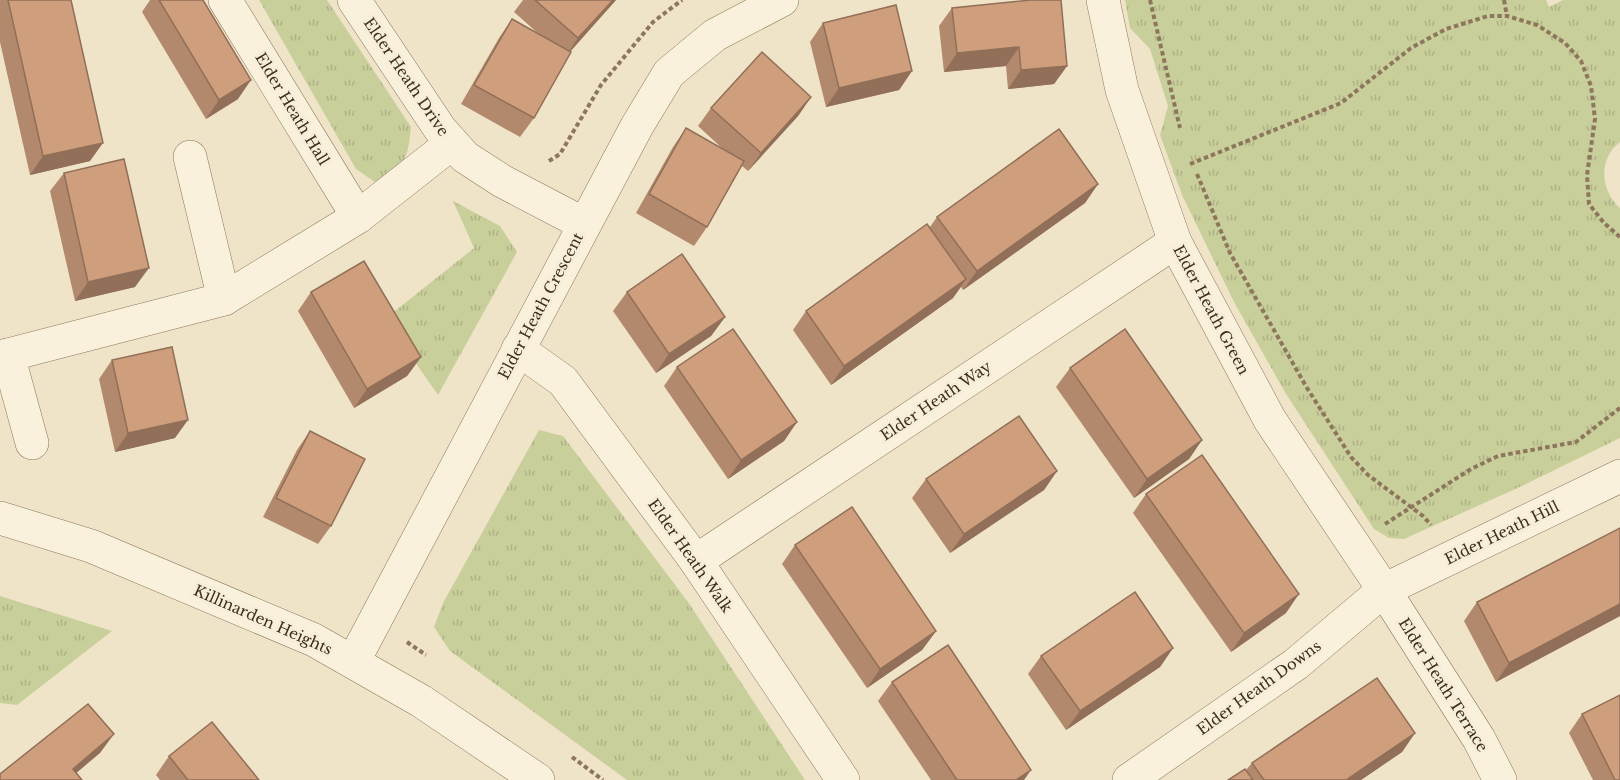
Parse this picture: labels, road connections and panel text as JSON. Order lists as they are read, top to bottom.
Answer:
{
  "streets": {
    "street": [
      "Elder Heath Drive",
      "Elder Heath Hall",
      "Elder Heath Crescent",
      "Elder Heath Green",
      "Elder Heath Way",
      "Elder Heath Hill",
      "Elder Heath Walk",
      "Killinarden Heights",
      "Elder Heath Terrace",
      "Elder Heath Downs"
    ]
  },
  "crossings": [
    ["Elder Heath Drive", "Elder Heath Crescent"],
    ["Elder Heath Crescent", "Elder Heath Walk"],
    ["Elder Heath Crescent", "Killinarden Heights"],
    ["Elder Heath Green", "Elder Heath Way"],
    ["Elder Heath Green", "Elder Heath Hill"],
    ["Elder Heath Green", "Elder Heath Terrace"],
    ["Elder Heath Green", "Elder Heath Downs"],
    ["Elder Heath Way", "Elder Heath Walk"],
    ["Elder Heath Hill", "Elder Heath Terrace"],
    ["Elder Heath Hill", "Elder Heath Downs"],
    ["Elder Heath Terrace", "Elder Heath Downs"]
  ]
}
